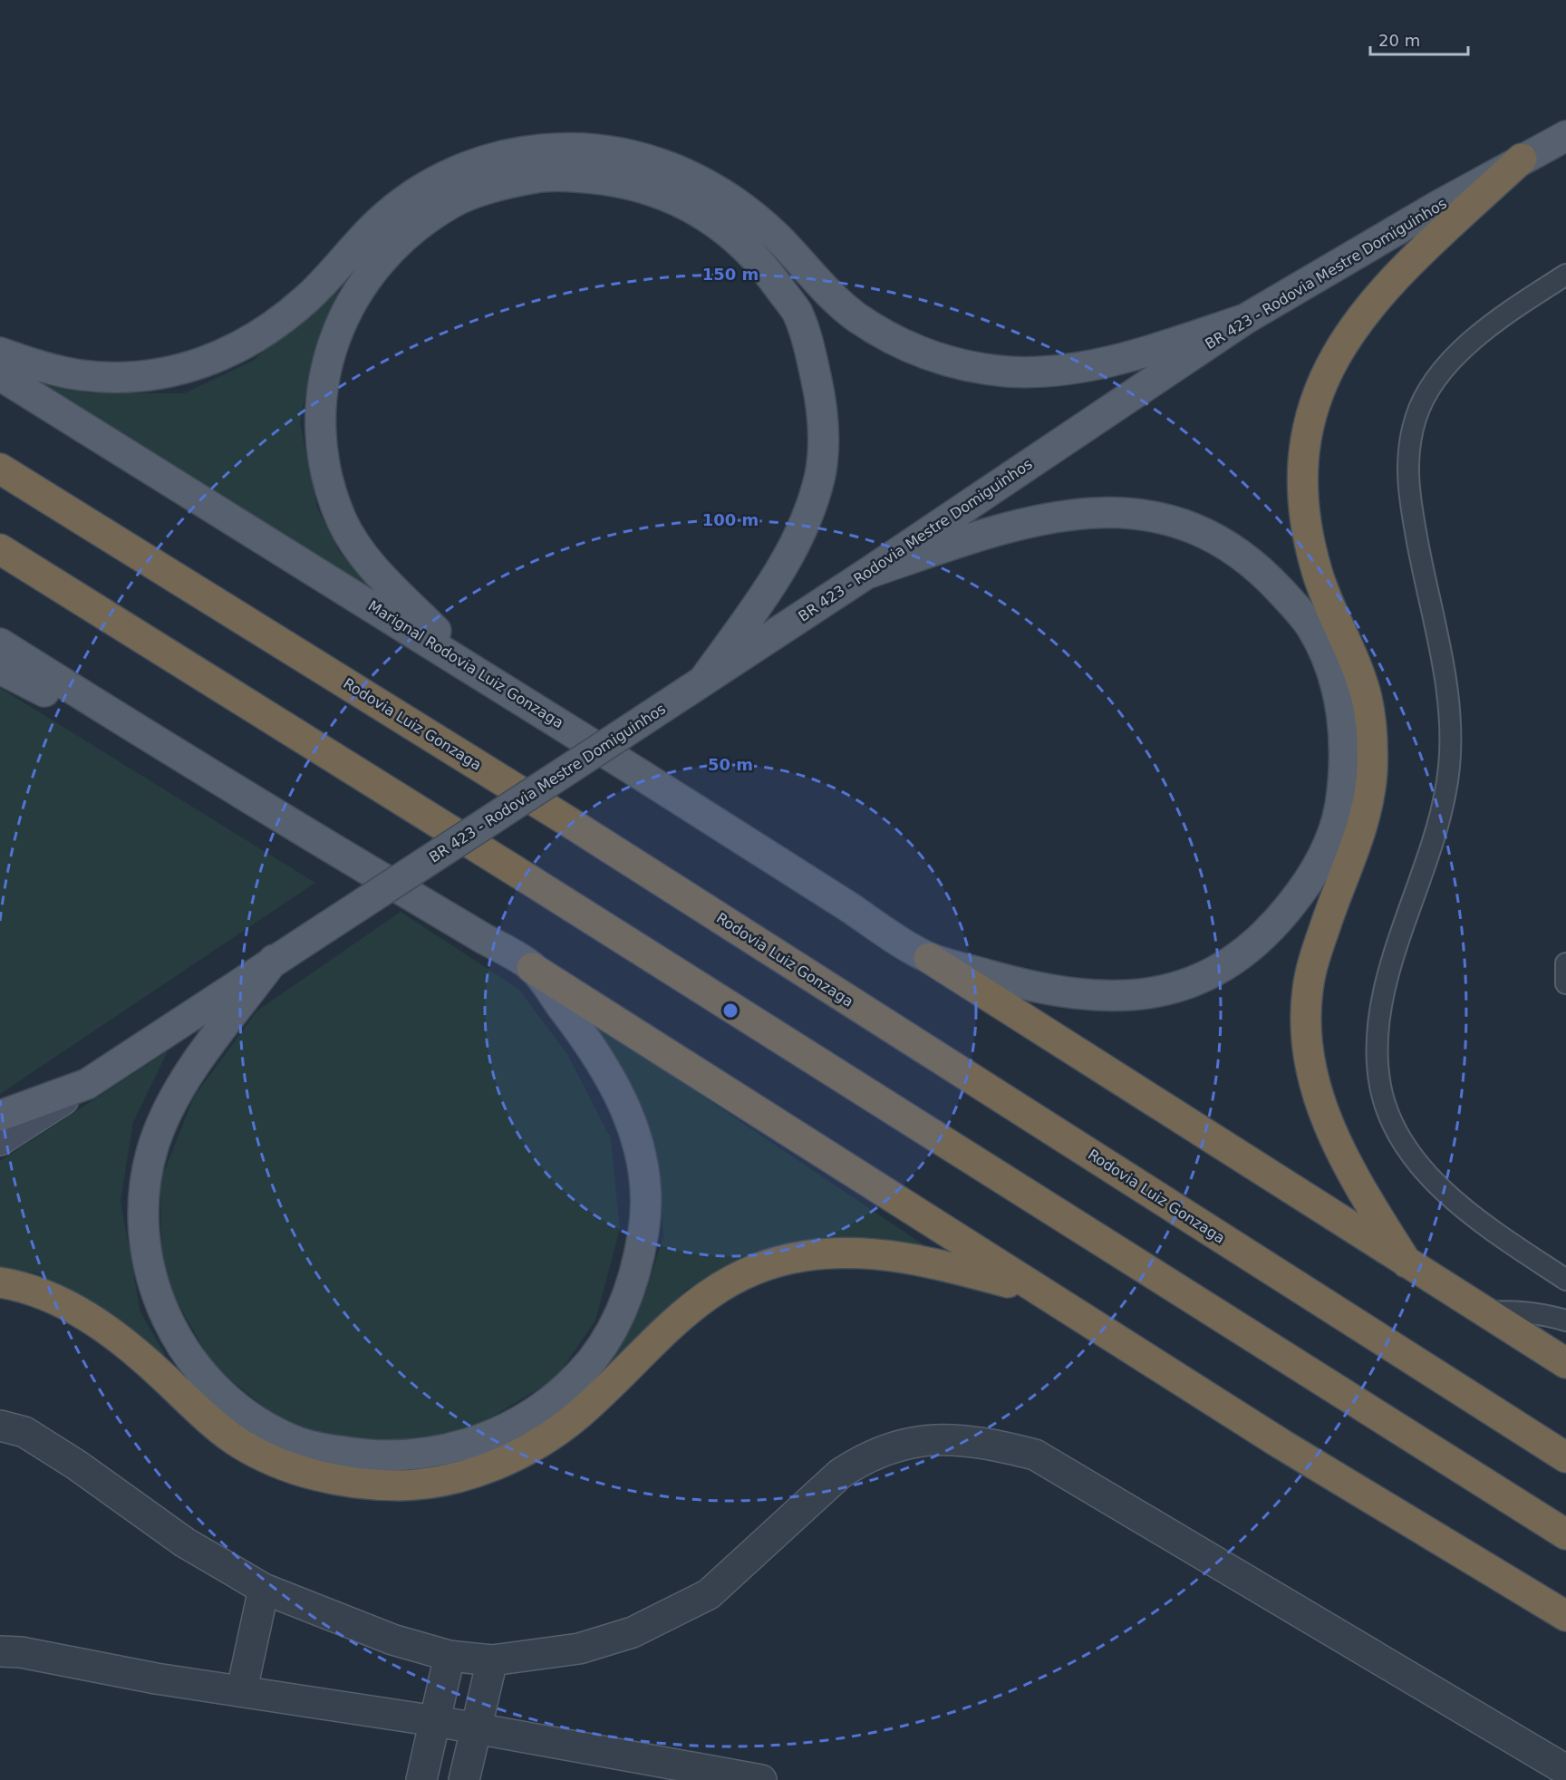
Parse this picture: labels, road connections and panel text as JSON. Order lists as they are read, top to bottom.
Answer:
{
  "streets": {
    "highway": ["Rodovia Luiz Gonzaga"],
    "main road": ["BR 423 - Rodovia Mestre Domiguinhos", "Marignal Rodovia Luiz Gonzaga"]
  },
  "crossings": [
    ["BR 423 - Rodovia Mestre Domiguinhos", "Marignal Rodovia Luiz Gonzaga"]
  ],
  "scale_bar": "20 m",
  "rings": ["150 m", "100 m", "50 m"]
}
